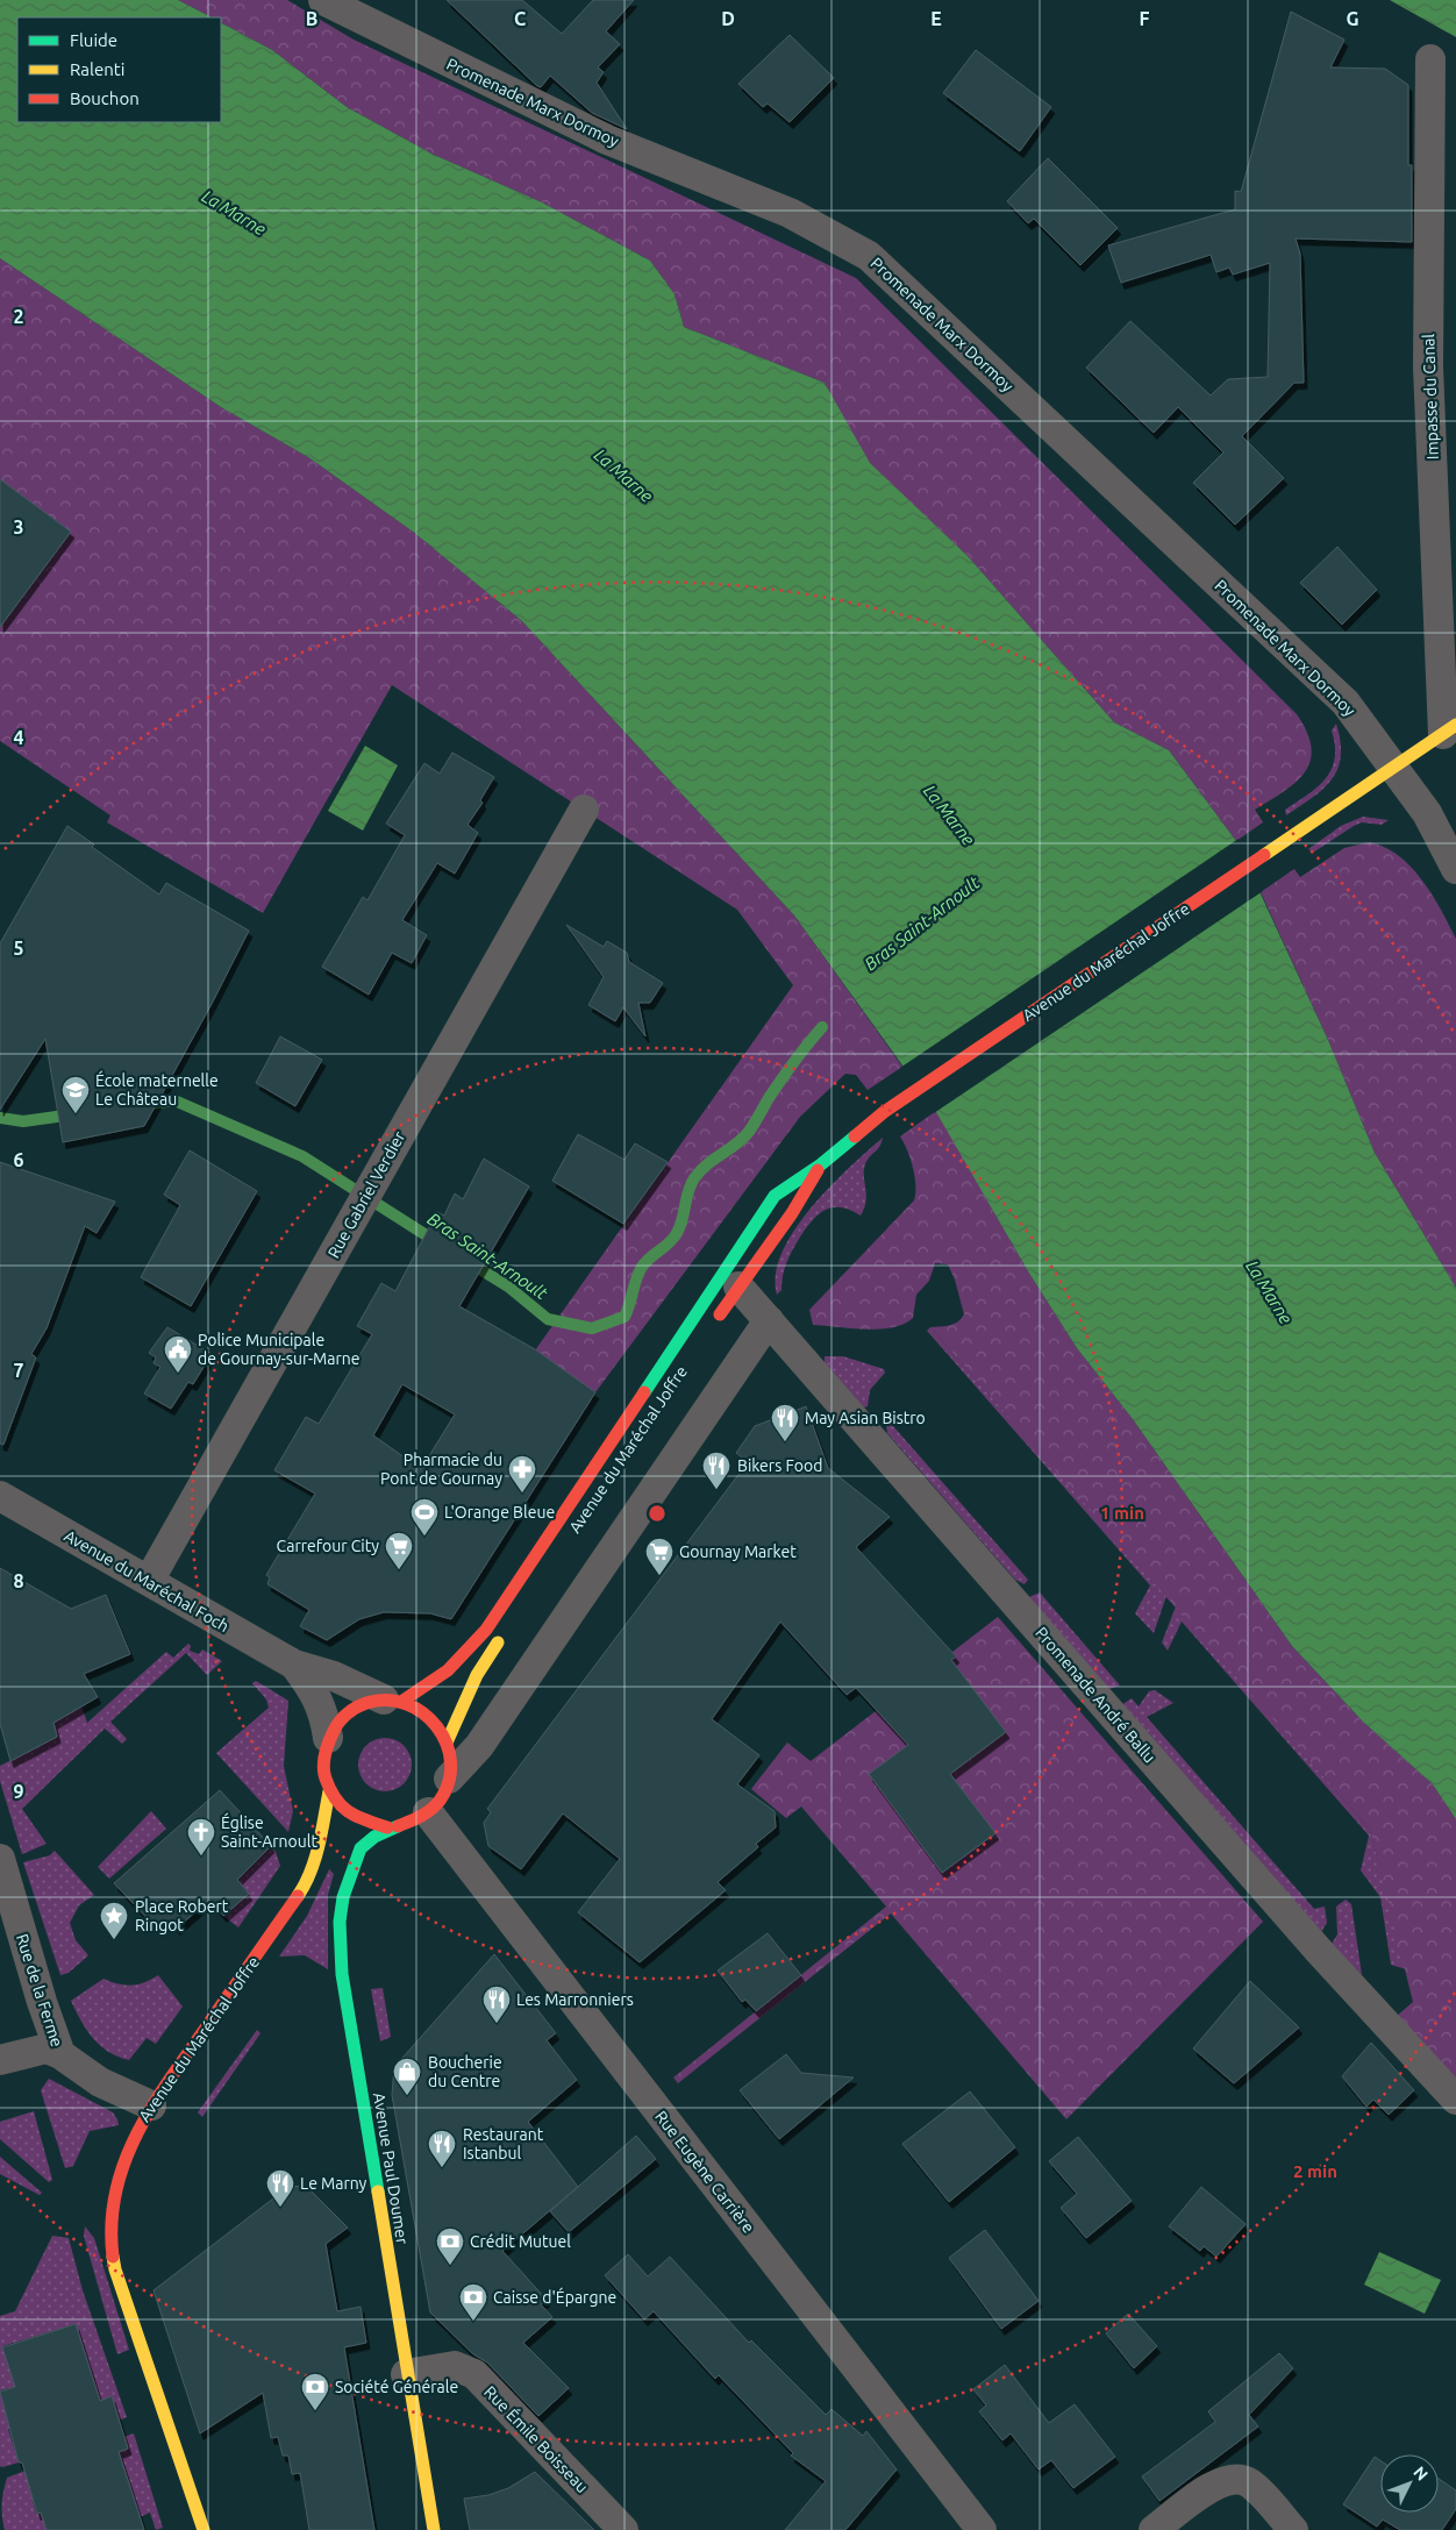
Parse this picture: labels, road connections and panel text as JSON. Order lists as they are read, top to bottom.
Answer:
{
  "streets": {
    "main road": ["Avenue du Maréchal Joffre", "Avenue Paul Doumer"],
    "street": [
      "Promenade Marx Dormoy",
      "Impasse du Canal",
      "Rue Gabriel Verdier",
      "Avenue du Maréchal Foch",
      "Promenade André Ballu",
      "Rue de la Ferme",
      "Rue Eugène Carrière",
      "Rue Émile Boisseau"
    ]
  },
  "crossings": [
    ["Promenade Marx Dormoy", "Avenue du Maréchal Joffre"],
    ["Impasse du Canal", "Avenue du Maréchal Joffre"],
    ["Avenue du Maréchal Joffre", "Avenue du Maréchal Foch"],
    ["Avenue du Maréchal Joffre", "Promenade André Ballu"],
    ["Avenue du Maréchal Joffre", "Rue de la Ferme"],
    ["Avenue du Maréchal Joffre", "Avenue Paul Doumer"],
    ["Avenue du Maréchal Joffre", "Rue Eugène Carrière"],
    ["Rue Gabriel Verdier", "Avenue du Maréchal Foch"],
    ["Avenue du Maréchal Foch", "Avenue Paul Doumer"],
    ["Avenue du Maréchal Foch", "Rue Eugène Carrière"],
    ["Avenue Paul Doumer", "Rue Eugène Carrière"],
    ["Avenue Paul Doumer", "Rue Émile Boisseau"]
  ],
  "water": ["La Marne", "Bras Saint-Arnoult"],
  "places": {
    "school or university": ["École maternelle Le Château"],
    "public building": ["Police Municipale de Gournay-sur-Marne"],
    "restaurant": [
      "May Asian Bistro",
      "Bikers Food",
      "Les Marronniers",
      "Restaurant Istanbul",
      "Le Marny"
    ],
    "pharmacy": ["Pharmacie du Pont de Gournay"],
    "sports": ["L'Orange Bleue"],
    "supermarket": ["Carrefour City", "Gournay Market"],
    "church": ["Église Saint-Arnoult"],
    "place": ["Place Robert Ringot"],
    "shop": ["Boucherie du Centre"],
    "bank": ["Crédit Mutuel", "Caisse d'Épargne", "Société Générale"]
  },
  "legend": ["Fluide", "Ralenti", "Bouchon"],
  "north": "top right",
  "grid": {
    "columns": [
      "B",
      "C",
      "D",
      "E",
      "F",
      "G"
    ],
    "rows": [
      "2",
      "3",
      "4",
      "5",
      "6",
      "7",
      "8",
      "9"
    ]
  },
  "rings": ["1 min", "2 min"]
}
